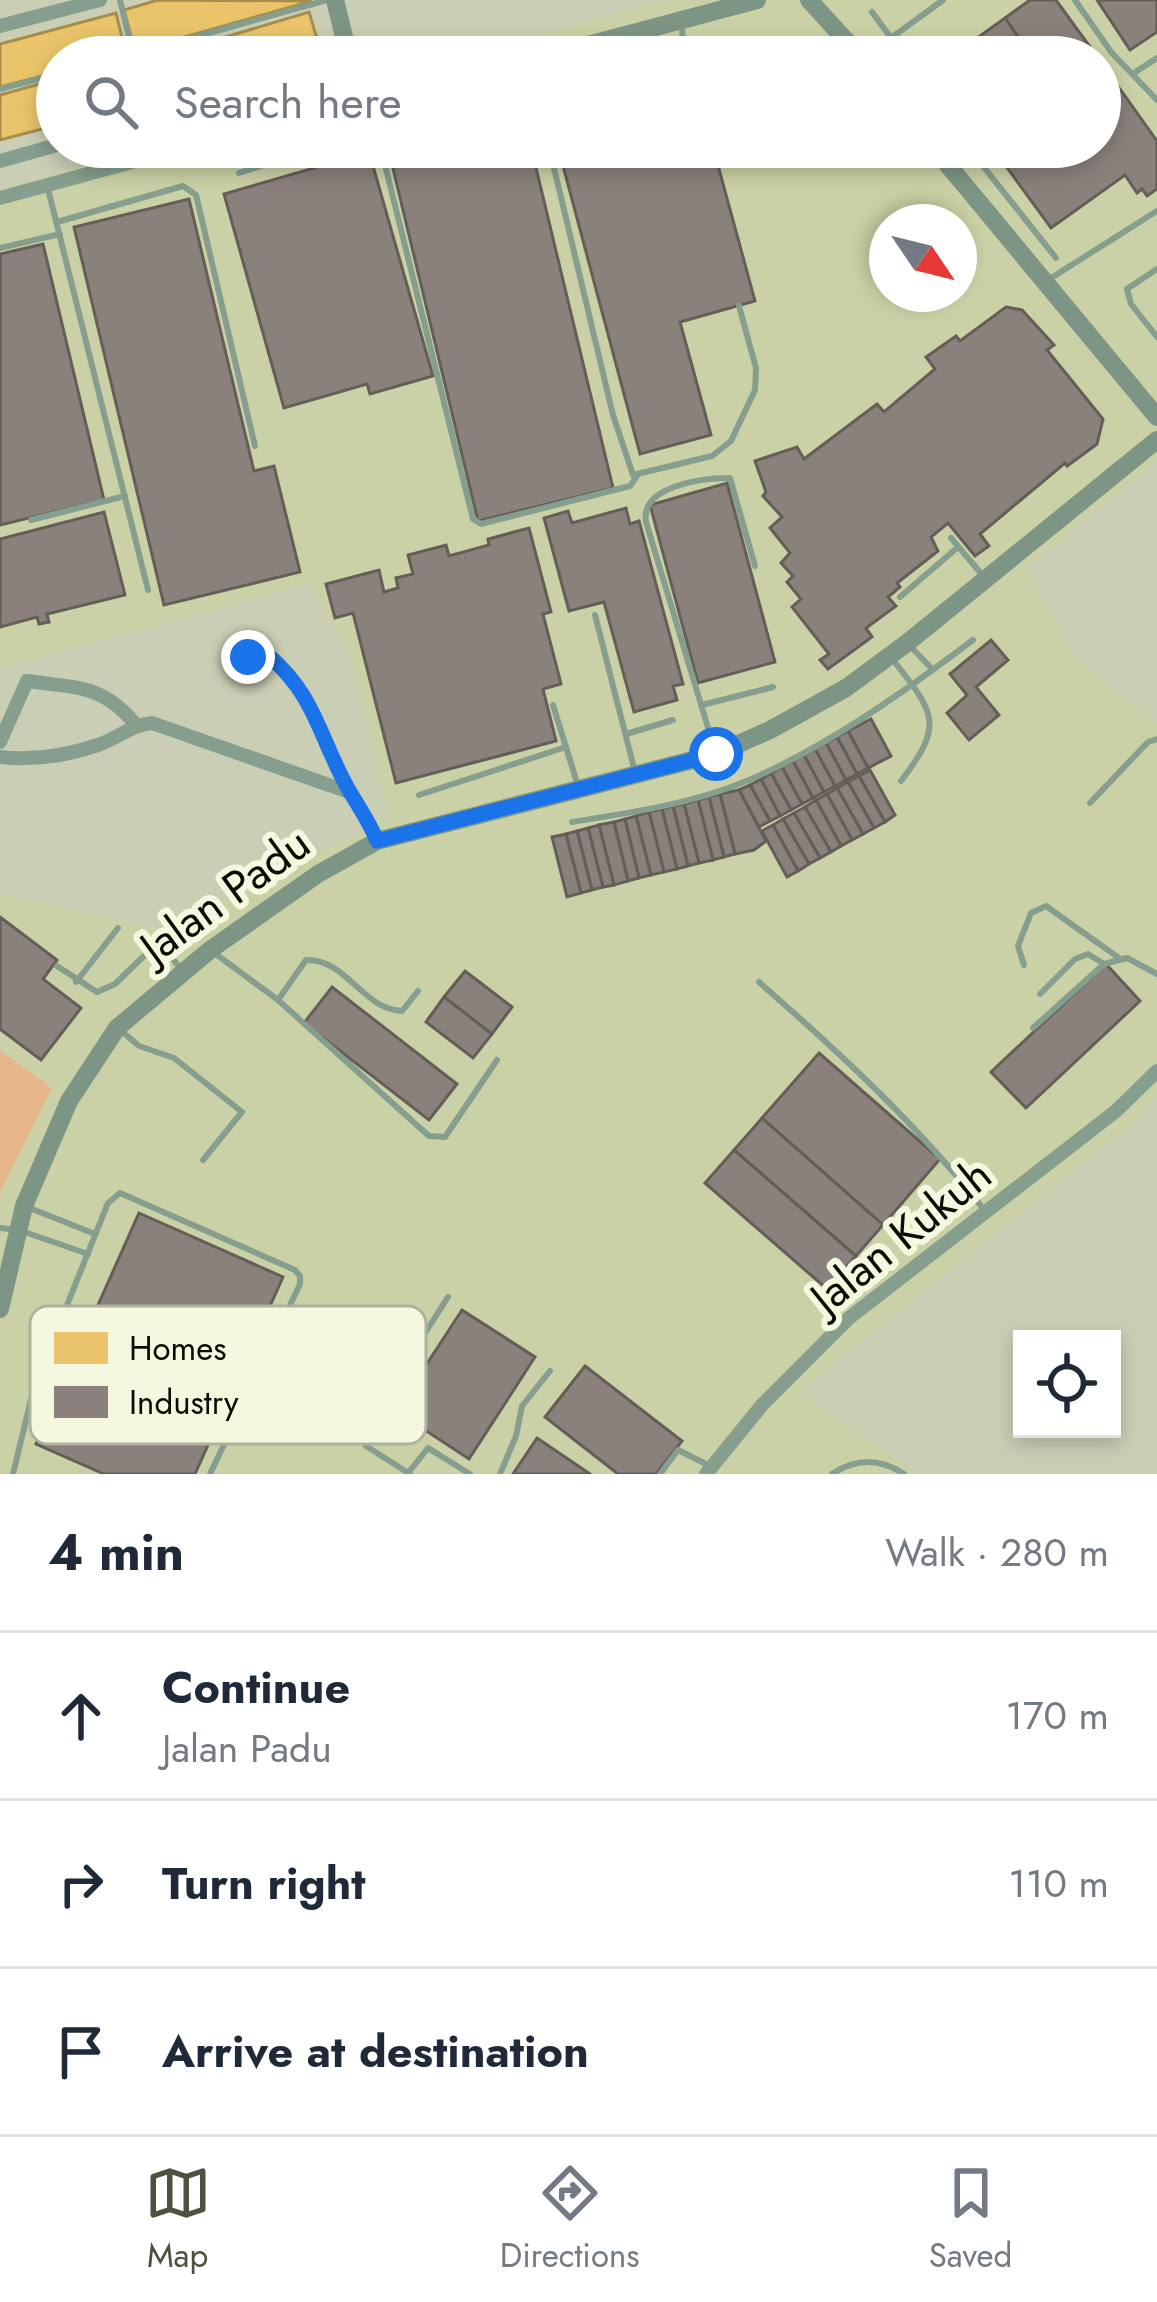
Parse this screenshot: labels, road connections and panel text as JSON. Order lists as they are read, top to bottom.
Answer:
{
  "streets": {
    "street": ["Jalan Padu", "Jalan Kukuh"]
  },
  "legend": ["Homes", "Industry"],
  "north": "bottom right",
  "page": {
    "search": "Search here",
    "heading": ["4 min", "Walk · 280 m"],
    "list": [
      ["Continue", "Jalan Padu", "170 m"],
      ["Turn right", "110 m"],
      "Arrive at destination"
    ],
    "nav": ["Map", "Directions", "Saved"]
  }
}
